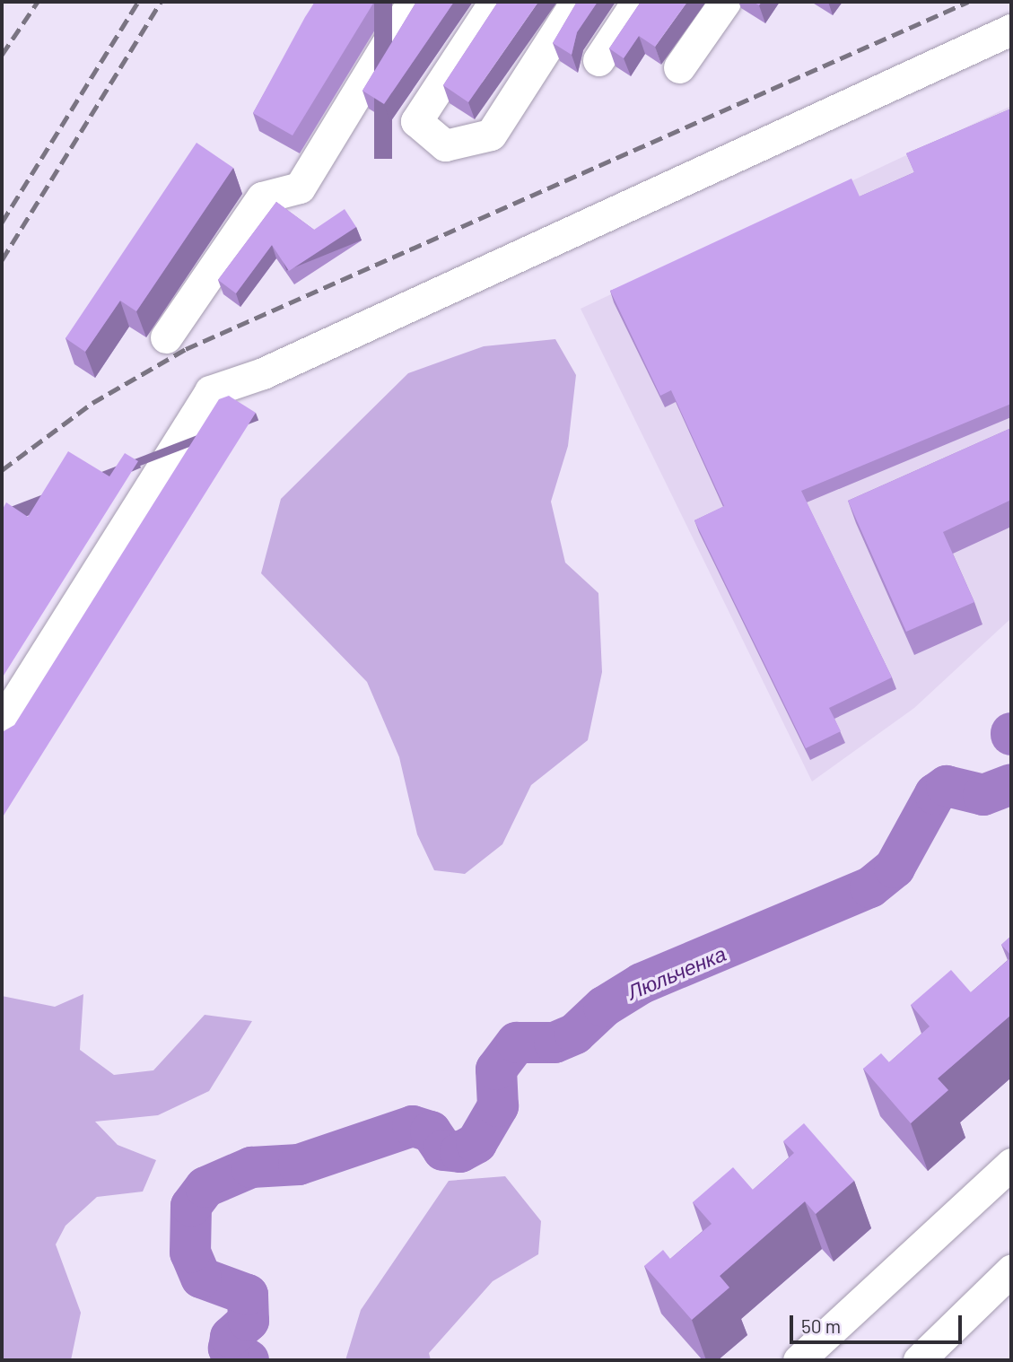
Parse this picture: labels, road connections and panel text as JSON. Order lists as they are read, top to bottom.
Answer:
{
  "water": ["Люльченка"],
  "scale_bar": "50 m"
}
